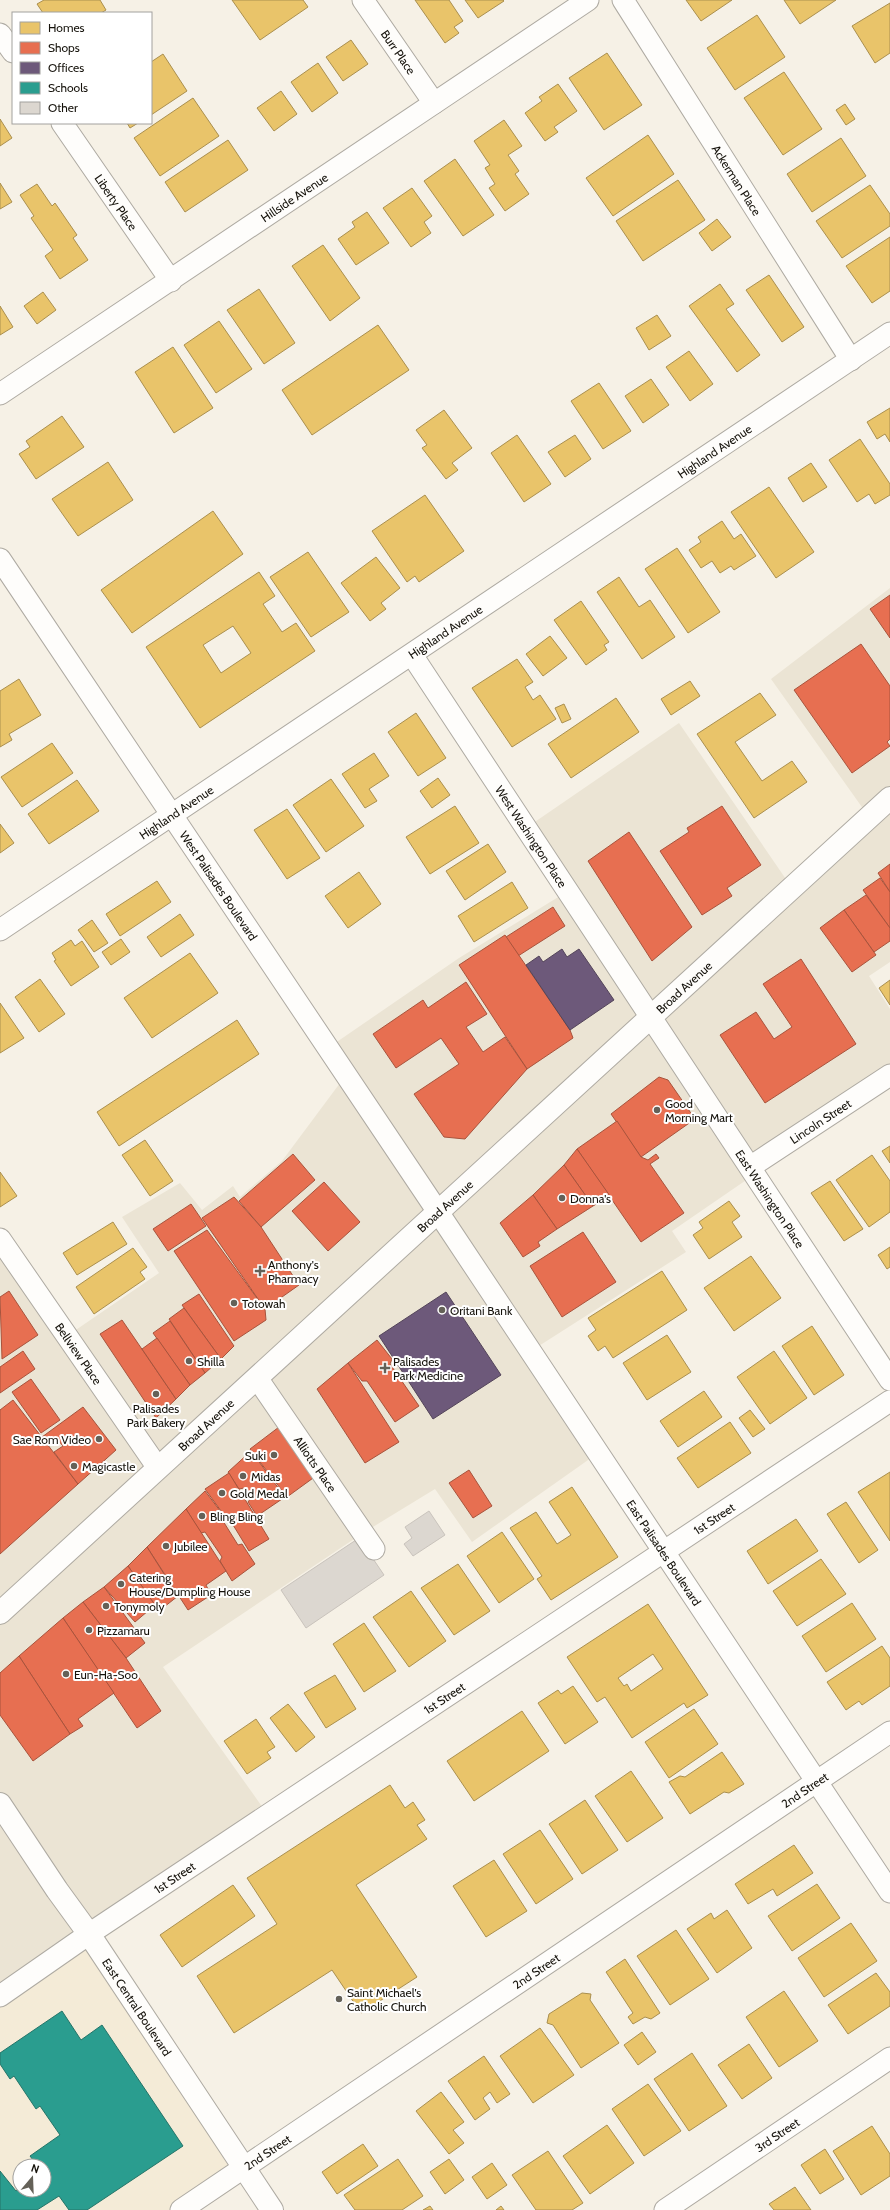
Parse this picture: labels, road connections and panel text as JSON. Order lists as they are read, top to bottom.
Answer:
{
  "streets": {
    "main road": ["Broad Avenue", "East Central Boulevard"],
    "street": [
      "Burr Place",
      "Ackerman Place",
      "Hillside Avenue",
      "Liberty Place",
      "Highland Avenue",
      "West Washington Place",
      "West Palisades Boulevard",
      "Lincoln Street",
      "East Washington Place",
      "Bellview Place",
      "Alliotts Place",
      "1st Street",
      "East Palisades Boulevard",
      "2nd Street",
      "3rd Street"
    ]
  },
  "crossings": [
    ["Burr Place", "Hillside Avenue"],
    ["Ackerman Place", "Highland Avenue"],
    ["Hillside Avenue", "Liberty Place"],
    ["Highland Avenue", "West Washington Place"],
    ["Highland Avenue", "West Palisades Boulevard"],
    ["West Washington Place", "Broad Avenue"],
    ["West Washington Place", "East Washington Place"],
    ["West Palisades Boulevard", "Broad Avenue"],
    ["West Palisades Boulevard", "East Palisades Boulevard"],
    ["Broad Avenue", "East Washington Place"],
    ["Broad Avenue", "Bellview Place"],
    ["Broad Avenue", "Alliotts Place"],
    ["Broad Avenue", "East Palisades Boulevard"],
    ["Lincoln Street", "East Washington Place"],
    ["1st Street", "East Palisades Boulevard"],
    ["1st Street", "East Central Boulevard"],
    ["East Palisades Boulevard", "2nd Street"],
    ["2nd Street", "East Central Boulevard"]
  ],
  "places": {
    "other": [
      "Good Morning Mart",
      "Donna's",
      "Totowah",
      "Oritani Bank",
      "Shilla",
      "Palisades Park Bakery",
      "Sae Rom Video",
      "Suki",
      "Magicastle",
      "Midas",
      "Gold Medal",
      "Bling Bling",
      "Jubilee",
      "Catering House/Dumpling House",
      "Tonymoly",
      "Pizzamaru",
      "Eun-Ha-Soo",
      "Saint Michael's Catholic Church"
    ],
    "health": ["Anthony's Pharmacy", "Palisades Park Medicine"]
  },
  "legend": [
    "Homes",
    "Shops",
    "Offices",
    "Schools",
    "Other"
  ],
  "north": "top"
}
